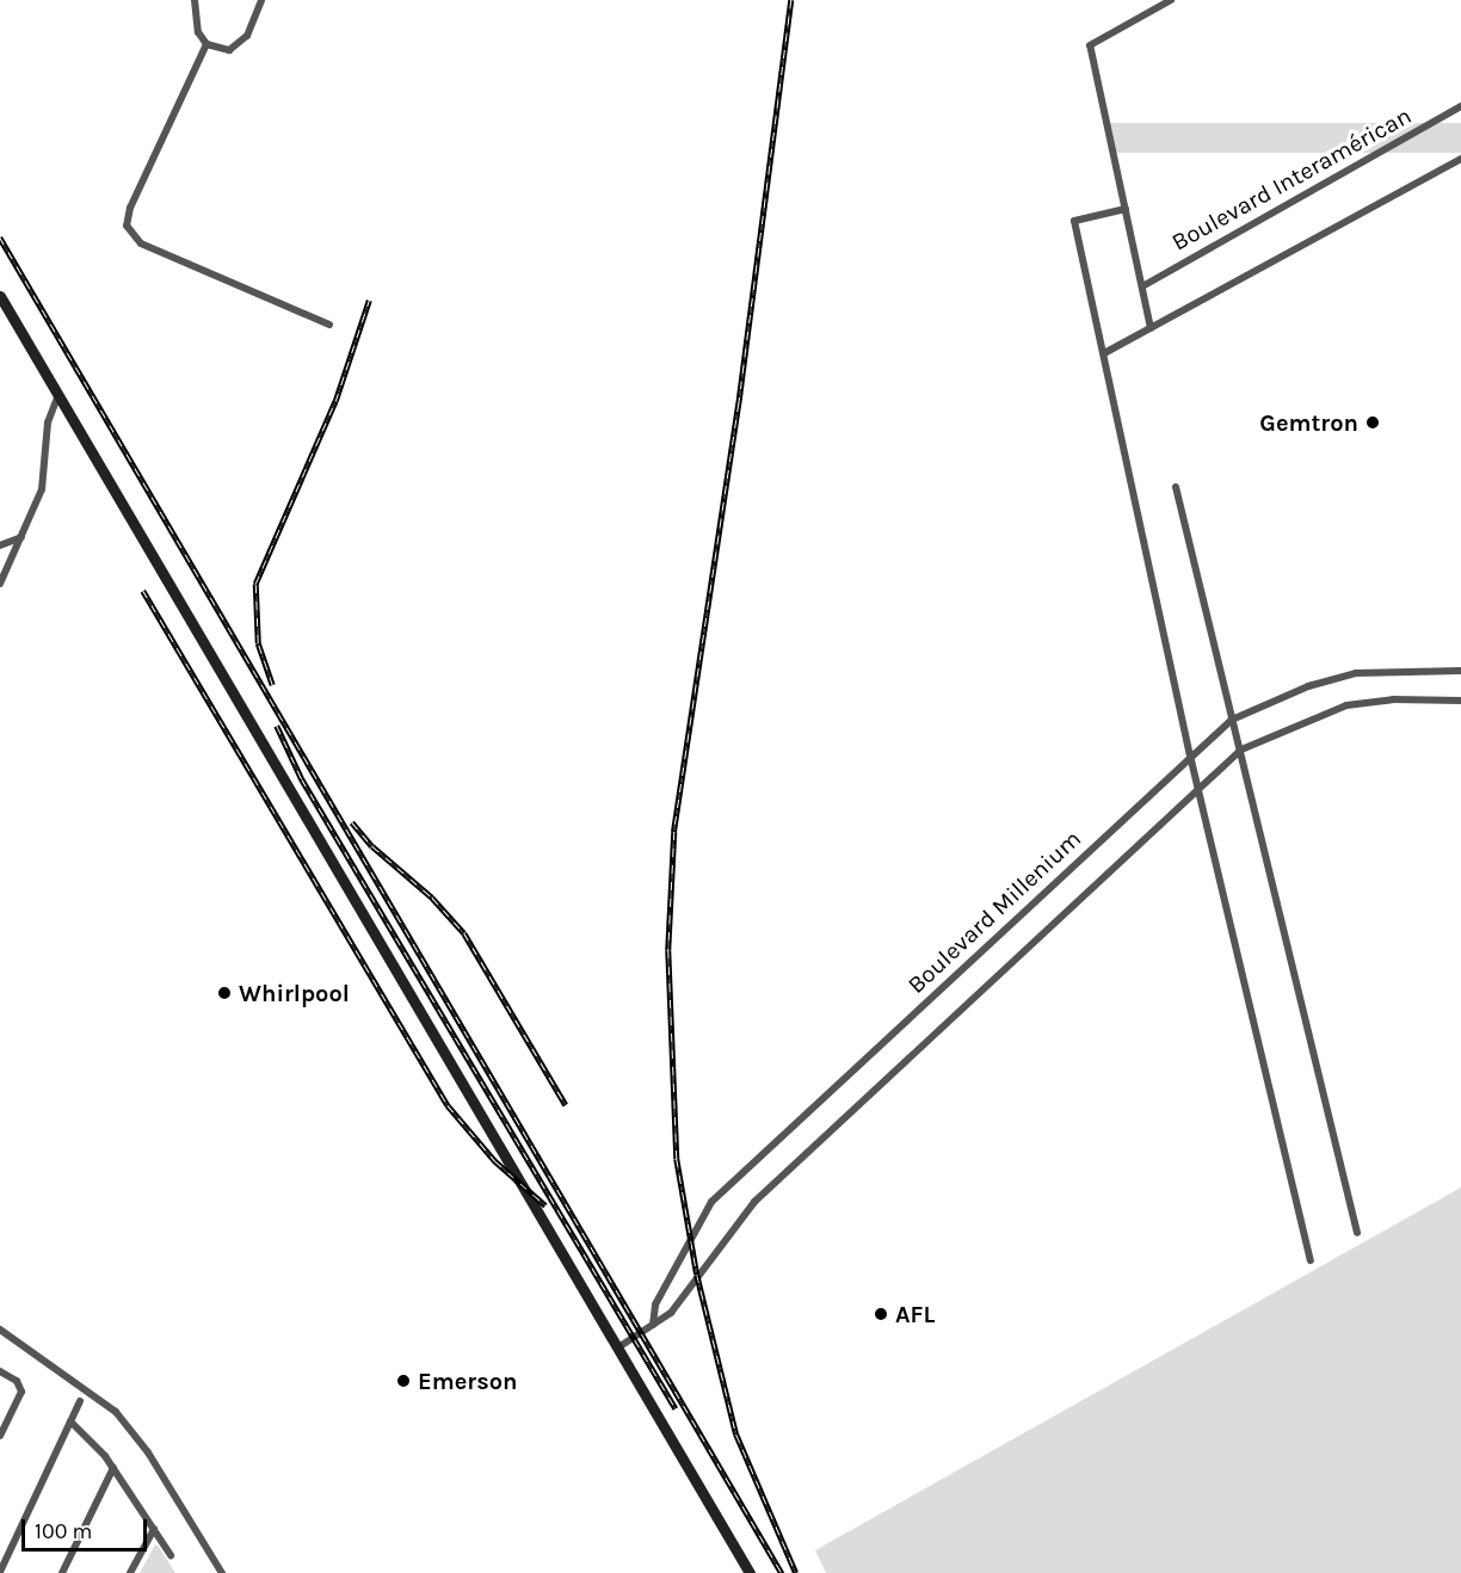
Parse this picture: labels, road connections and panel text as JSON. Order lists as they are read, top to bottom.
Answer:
{
  "streets": {
    "street": ["Boulevard Interamérican", "Boulevard Millenium"]
  },
  "places": [
    "Gemtron",
    "Whirlpool",
    "AFL",
    "Emerson"
  ],
  "scale_bar": "100 m"
}
